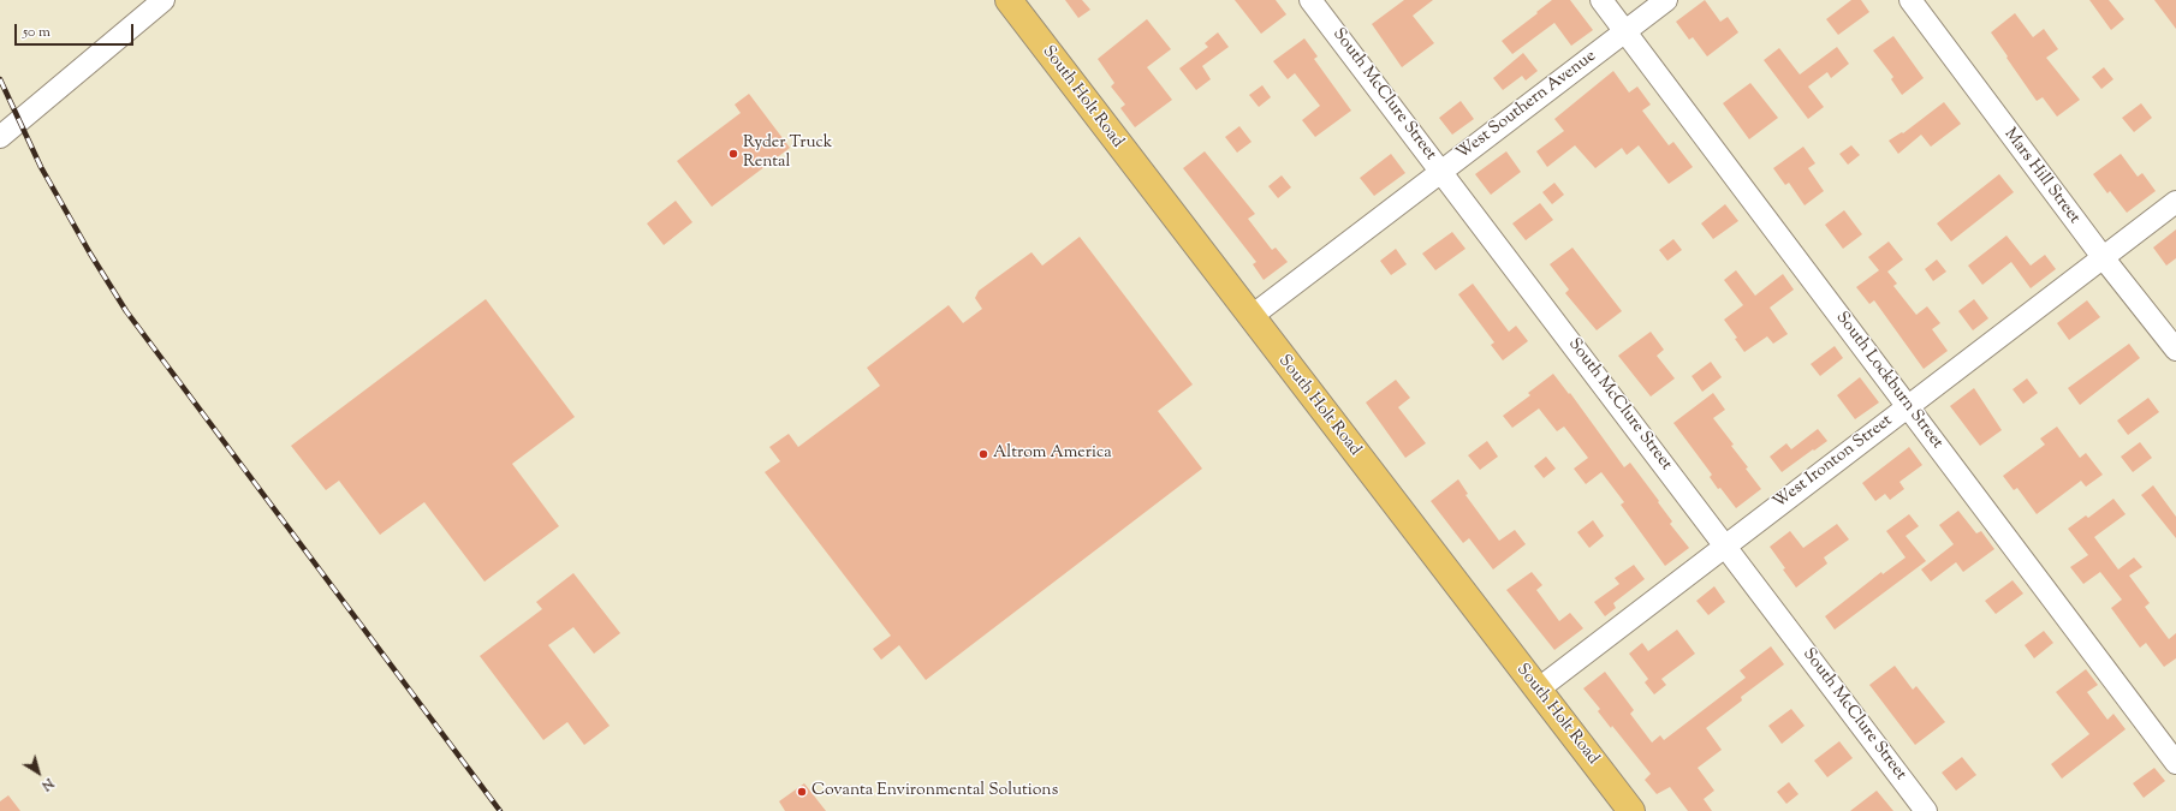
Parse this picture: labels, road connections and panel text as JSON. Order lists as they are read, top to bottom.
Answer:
{
  "streets": {
    "main road": ["South Holt Road"],
    "street": [
      "South McClure Street",
      "West Southern Avenue",
      "Mars Hill Street",
      "South Lockburn Street",
      "West Ironton Street"
    ]
  },
  "crossings": [
    ["South McClure Street", "West Southern Avenue"],
    ["South McClure Street", "West Ironton Street"],
    ["South Holt Road", "West Southern Avenue"],
    ["South Holt Road", "West Ironton Street"],
    ["West Southern Avenue", "South Lockburn Street"],
    ["Mars Hill Street", "West Ironton Street"],
    ["South Lockburn Street", "West Ironton Street"]
  ],
  "places": ["Ryder Truck Rental", "Altrom America", "Covanta Environmental Solutions"],
  "scale_bar": "50 m",
  "north": "bottom right"
}
